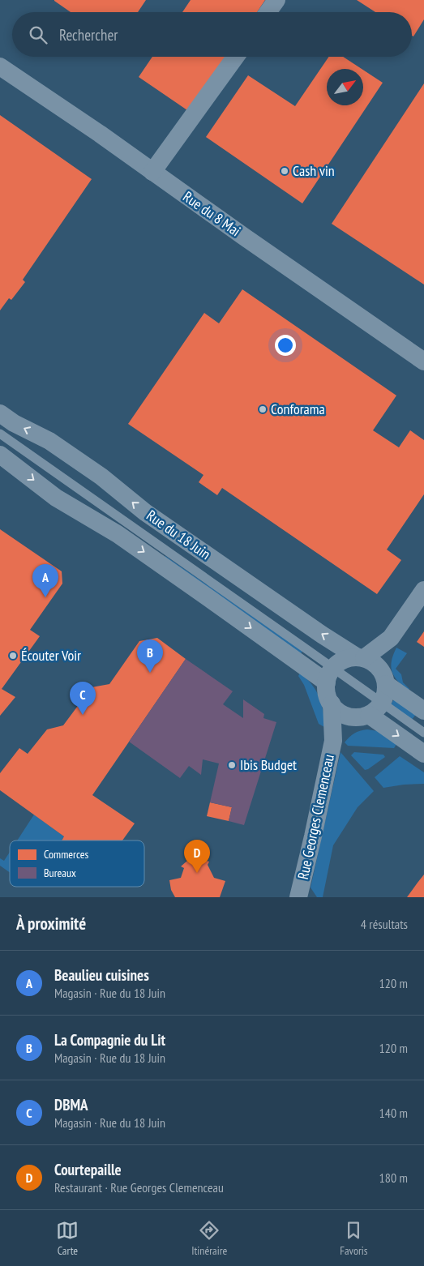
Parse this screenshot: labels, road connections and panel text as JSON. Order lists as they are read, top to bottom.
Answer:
{
  "streets": {
    "street": ["Rue du 8 Mai", "Rue du 18 Juin", "Rue Georges Clemenceau"]
  },
  "places": [
    "Cash vin",
    "Conforama",
    "Écouter Voir",
    "Ibis Budget"
  ],
  "legend": ["Commerces", "Bureaux"],
  "north": "top right",
  "page": {
    "search": "Rechercher",
    "pins": [
      "A",
      "B",
      "C",
      "D"
    ],
    "heading": ["À proximité", "4 résultats"],
    "list": [
      {
        "mark": "A",
        "name": "Beaulieu cuisines",
        "note": "Magasin · Rue du 18 Juin",
        "value": "120 m"
      },
      {
        "mark": "B",
        "name": "La Compagnie du Lit",
        "note": "Magasin · Rue du 18 Juin",
        "value": "120 m"
      },
      {
        "mark": "C",
        "name": "DBMA",
        "note": "Magasin · Rue du 18 Juin",
        "value": "140 m"
      },
      {
        "mark": "D",
        "name": "Courtepaille",
        "note": "Restaurant · Rue Georges Clemenceau",
        "value": "180 m"
      }
    ],
    "nav": ["Carte", "Itinéraire", "Favoris"]
  }
}
